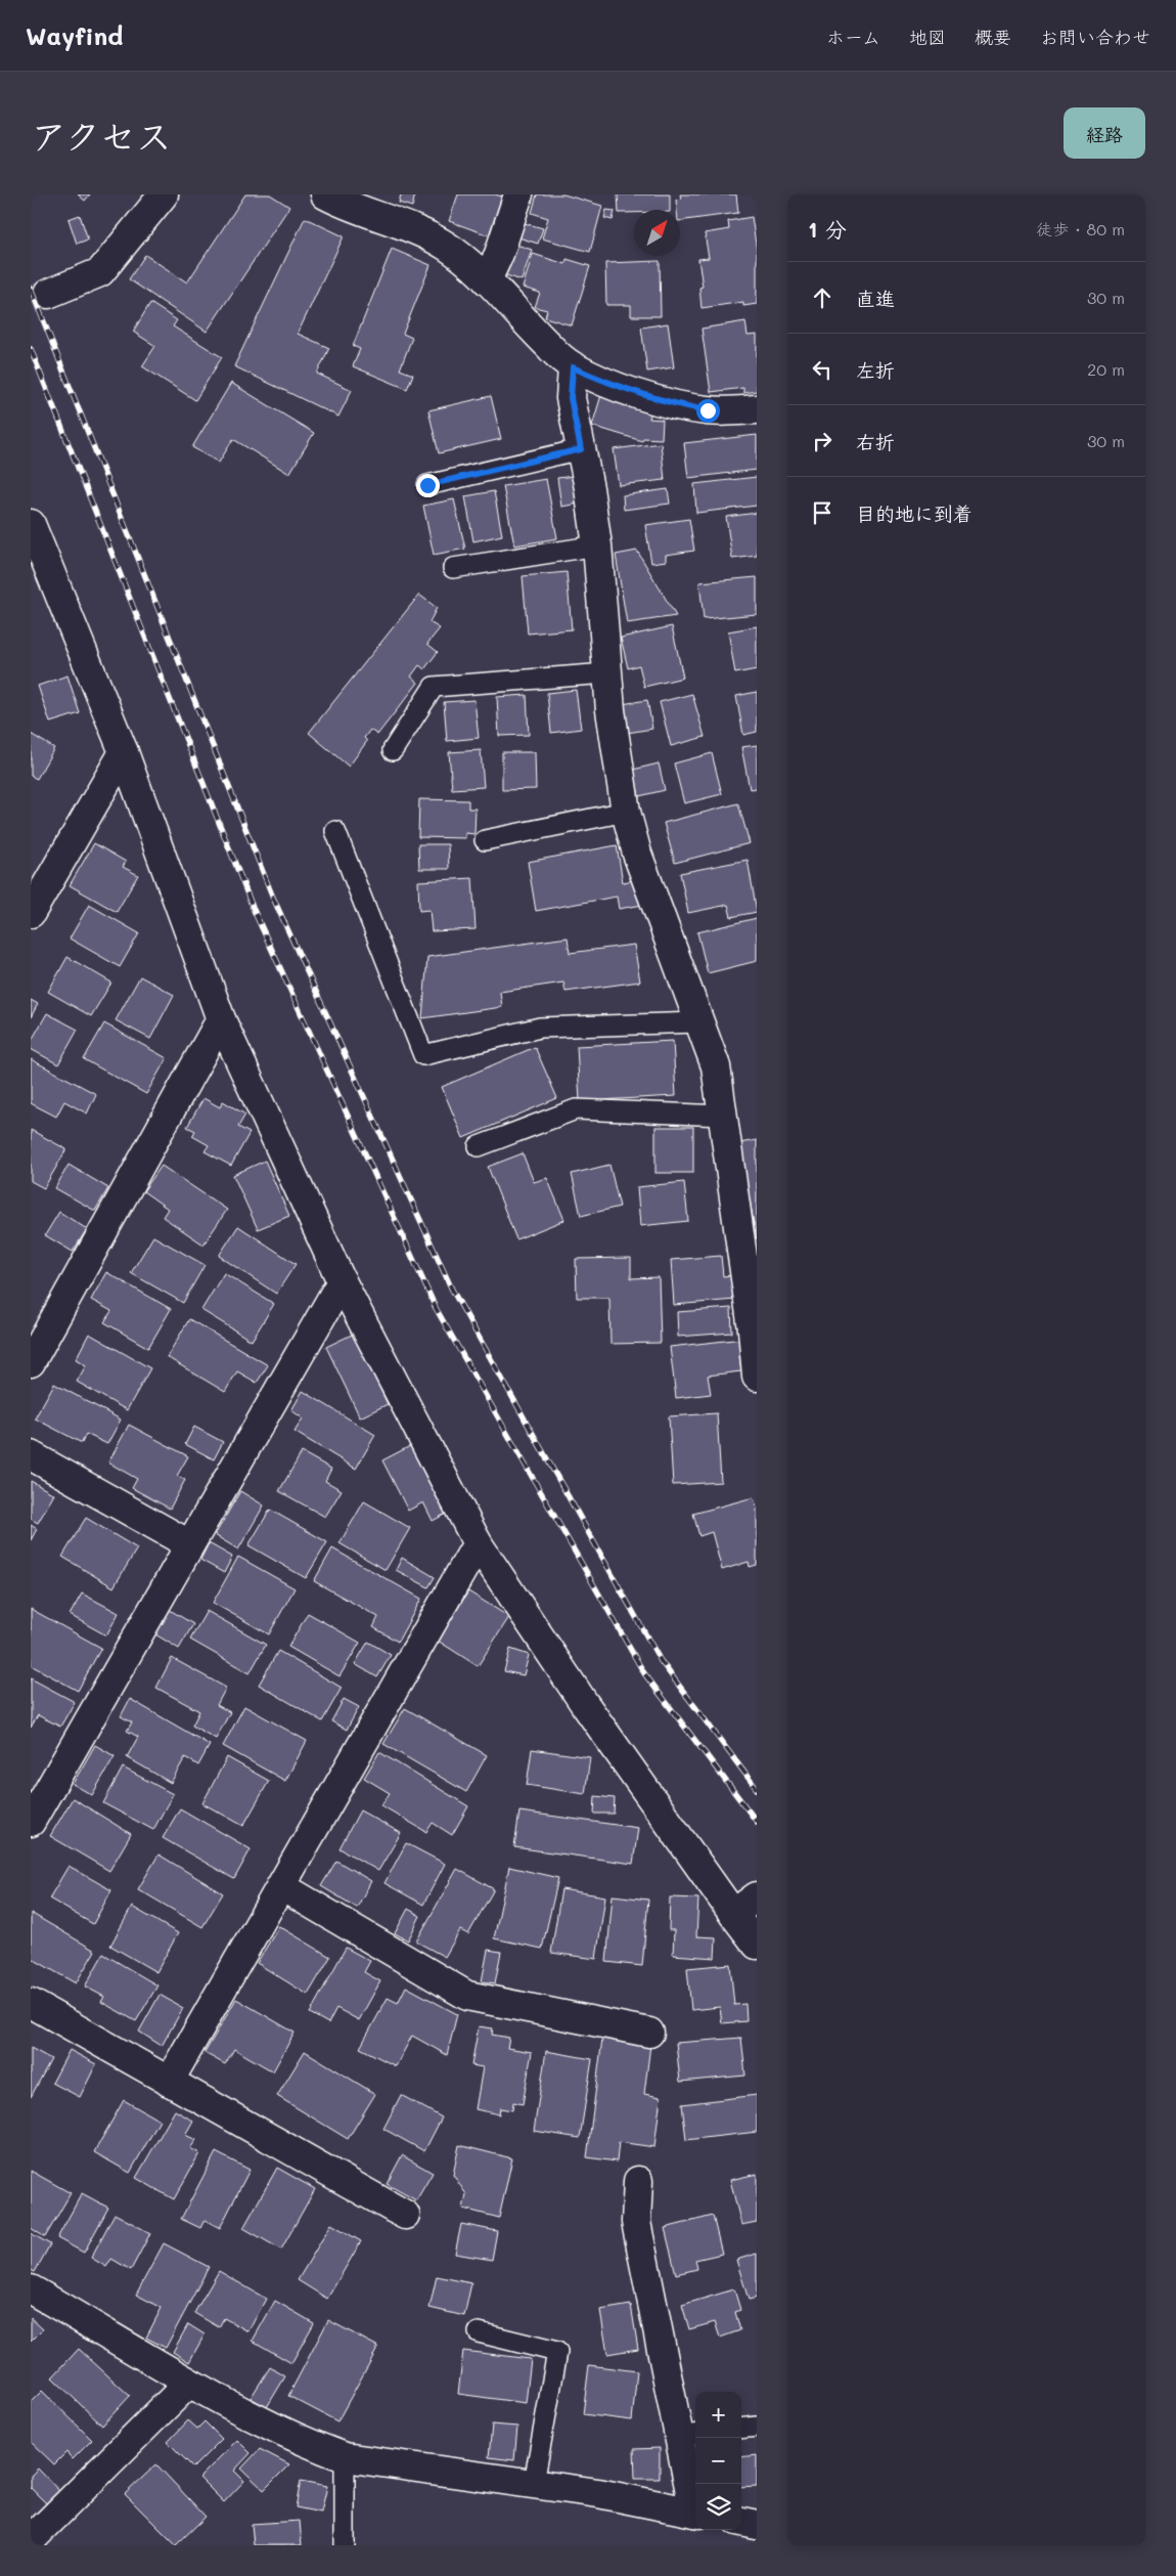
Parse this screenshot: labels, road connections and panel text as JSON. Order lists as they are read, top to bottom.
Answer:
{
  "north": "top right",
  "page": {
    "header": "Wayfind",
    "nav": [
      "ホーム",
      "地図",
      "概要",
      "お問い合わせ"
    ],
    "title": "アクセス",
    "buttons": "経路",
    "heading": ["1 分", "徒歩 · 80 m"],
    "list": [
      ["直進", "30 m"],
      ["左折", "20 m"],
      ["右折", "30 m"],
      "目的地に到着"
    ],
    "map_buttons": ["+", "−"]
  }
}
